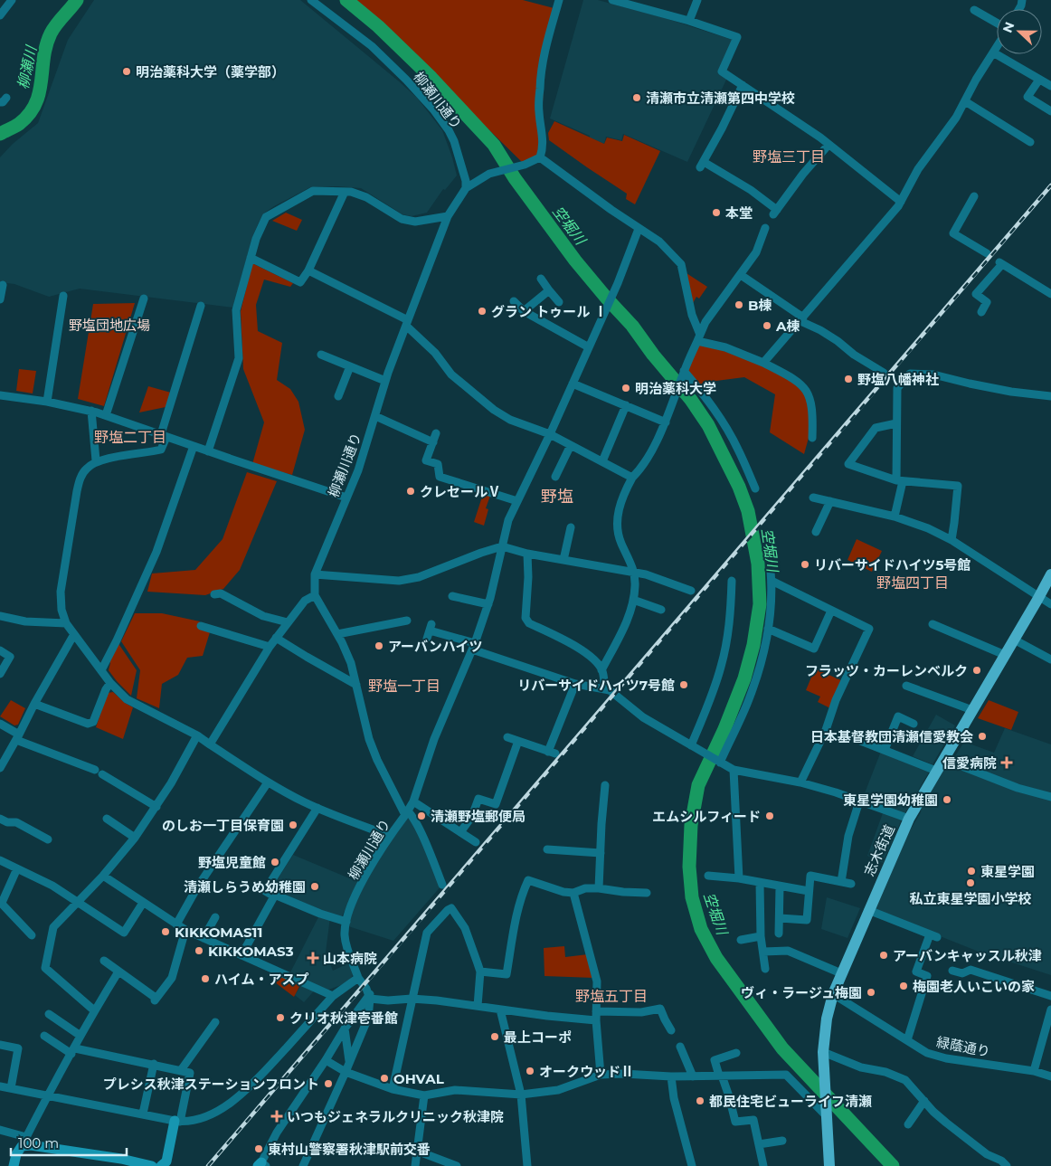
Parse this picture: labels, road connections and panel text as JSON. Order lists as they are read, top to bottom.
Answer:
{
  "streets": {
    "main road": ["志木街道"],
    "street": ["柳瀬川通り", "緑蔭通り"]
  },
  "crossings": [
    ["志木街道", "緑蔭通り"]
  ],
  "districts": [
    "野塩三丁目",
    "野塩二丁目",
    "野塩",
    "野塩四丁目",
    "野塩一丁目",
    "野塩五丁目"
  ],
  "water": ["柳瀬川", "空堀川"],
  "parks": ["野塩団地広場"],
  "places": {
    "other": [
      "明治薬科大学（薬学部）",
      "清瀬市立清瀬第四中学校",
      "本堂",
      "B棟",
      "グラン トゥール Ⅰ",
      "A棟",
      "野塩八幡神社",
      "明治薬科大学",
      "クレセールⅤ",
      "リバーサイドハイツ5号館",
      "アーバンハイツ",
      "フラッツ・カーレンベルク",
      "リバーサイドハイツ7号館",
      "日本基督教団清瀬信愛教会",
      "東星学園幼稚園",
      "清瀬野塩郵便局",
      "エムシルフィード",
      "のしお一丁目保育園",
      "野塩児童館",
      "東星学園",
      "私立東星学園小学校",
      "清瀬しらうめ幼稚園",
      "KIKKOMAS11",
      "KIKKOMAS3",
      "アーバンキャッスル秋津",
      "ハイム・アスプ",
      "梅園老人いこいの家",
      "ヴィ・ラージュ梅園",
      "クリオ秋津壱番館",
      "最上コーポ",
      "オークウッドⅡ",
      "OHVAL",
      "プレシス秋津ステーションフロント",
      "都民住宅ビューライフ清瀬",
      "東村山警察署秋津駅前交番"
    ],
    "health": ["信愛病院", "山本病院", "いつもジェネラルクリニック秋津院"]
  },
  "scale_bar": "100 m",
  "north": "left"
}
